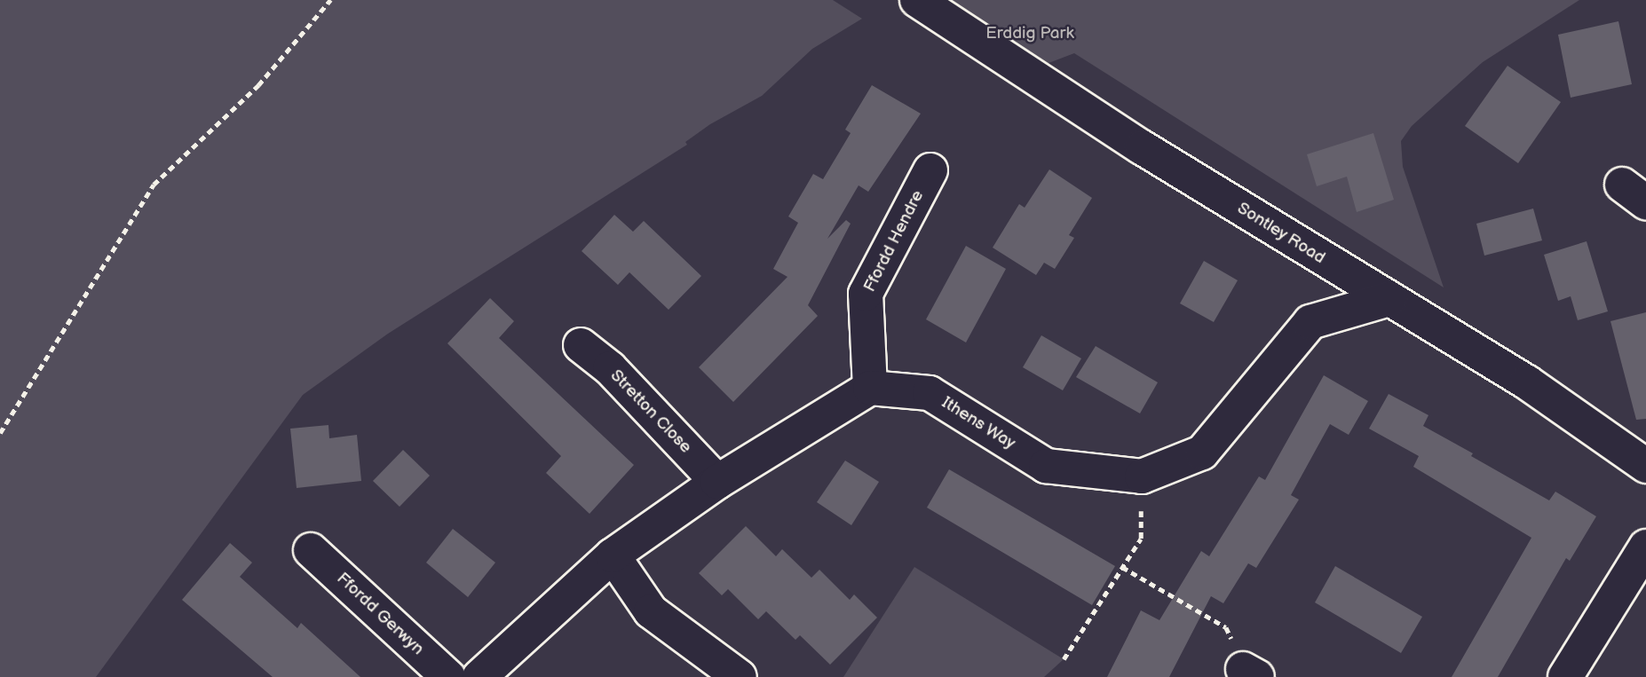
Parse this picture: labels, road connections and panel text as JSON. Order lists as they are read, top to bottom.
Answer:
{
  "streets": {
    "street": [
      "Sontley Road",
      "Ffordd Hendre",
      "Stretton Close",
      "Ithens Way",
      "Ffordd Gerwyn"
    ]
  },
  "crossings": [
    ["Sontley Road", "Ithens Way"],
    ["Ffordd Hendre", "Ithens Way"]
  ],
  "parks": ["Erddig Park"]
}
